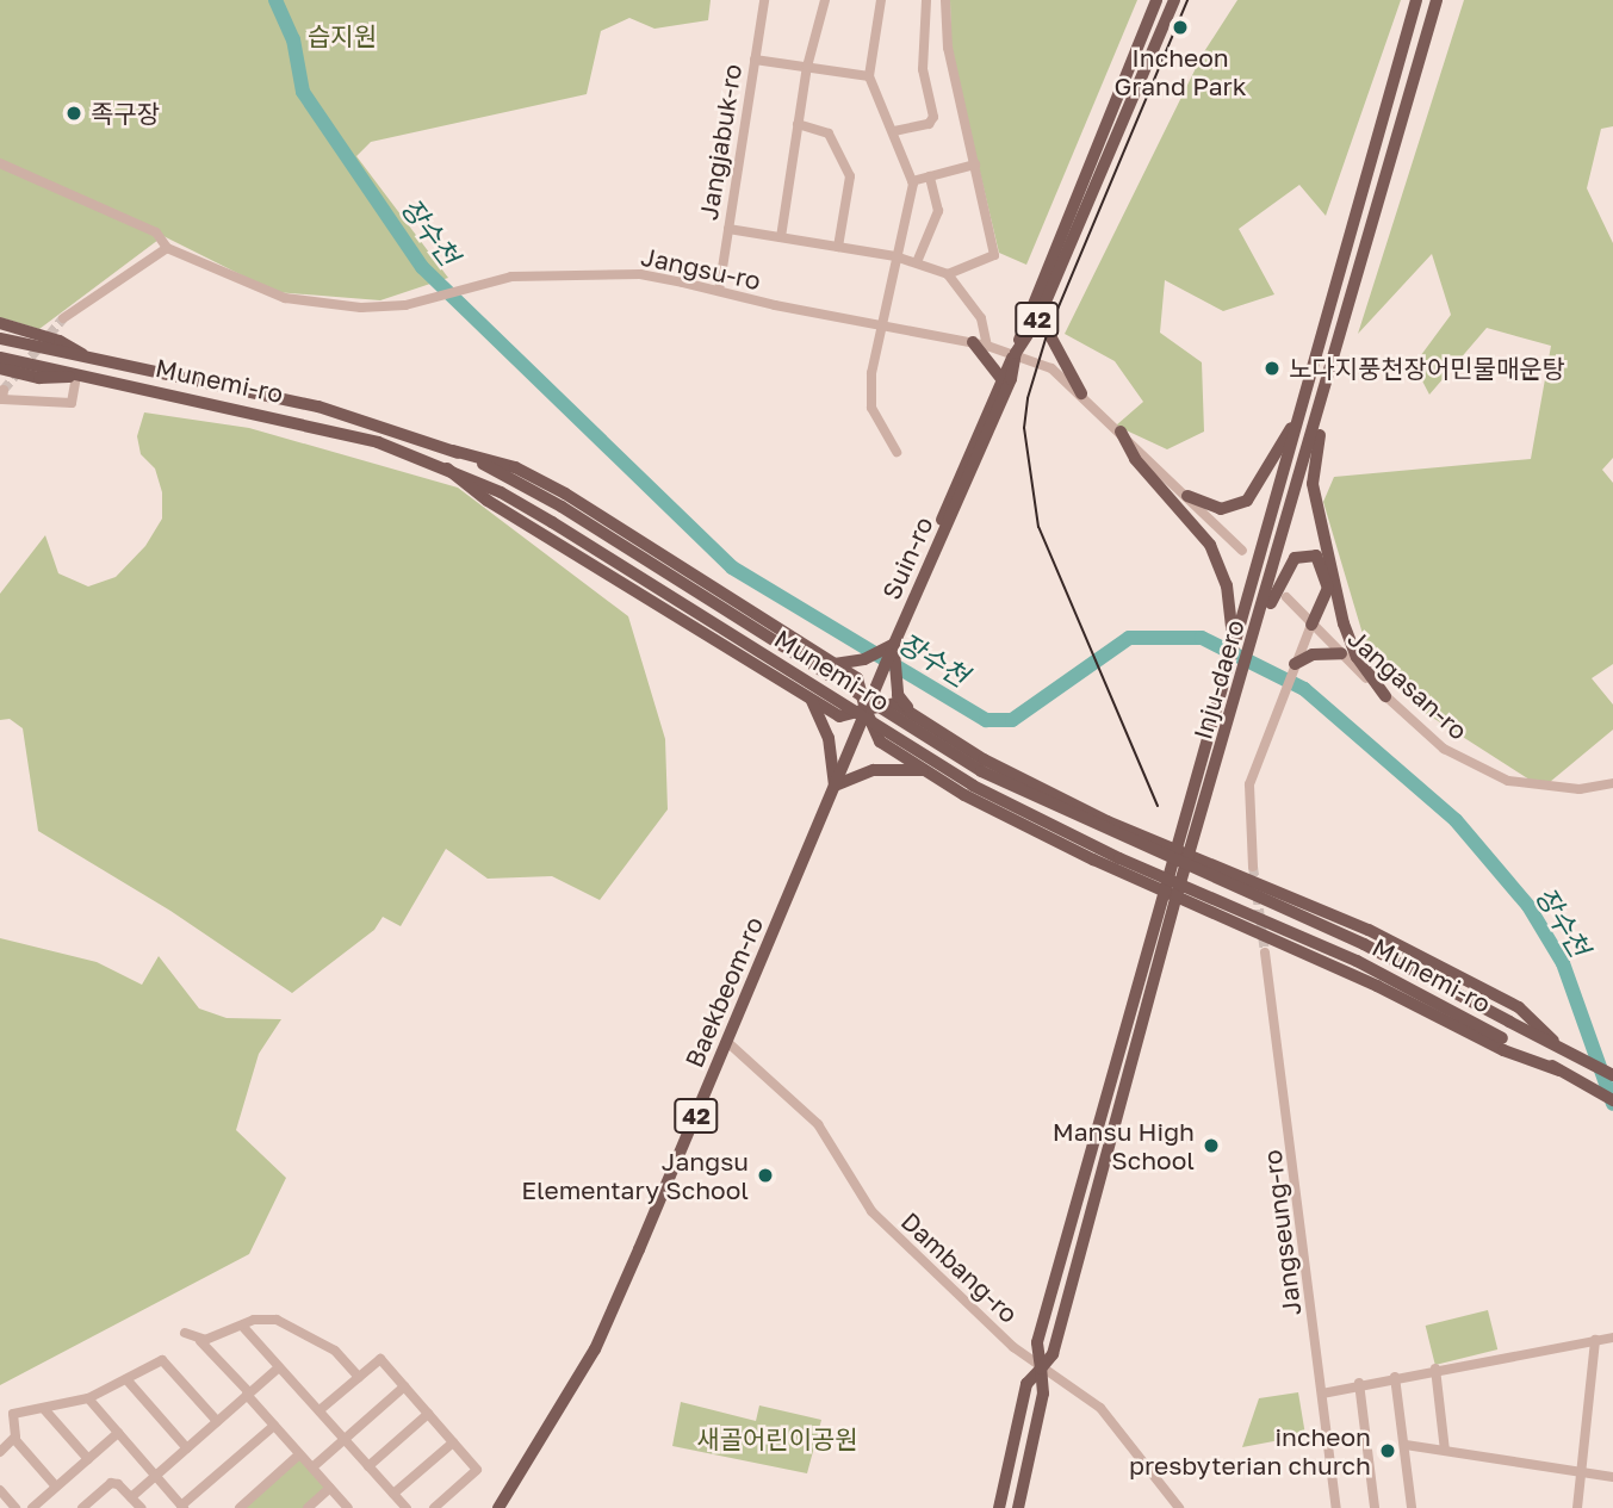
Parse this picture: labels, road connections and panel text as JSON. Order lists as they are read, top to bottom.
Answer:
{
  "streets": {
    "main road": [
      "42",
      "Munemi-ro",
      "Suin-ro",
      "Inju-daero",
      "Baekbeom-ro"
    ],
    "street": [
      "Jangjabuk-ro",
      "Jangsu-ro",
      "Jangasan-ro",
      "Jangseung-ro",
      "Dambang-ro"
    ]
  },
  "crossings": [
    ["Jangjabuk-ro", "Jangsu-ro"],
    ["Jangsu-ro", "Suin-ro"],
    ["42", "Suin-ro"],
    ["42", "Baekbeom-ro"],
    ["Inju-daero", "Dambang-ro"],
    ["Baekbeom-ro", "Dambang-ro"]
  ],
  "water": ["장수천"],
  "parks": ["습지원", "새골어린이공원"],
  "places": [
    "Incheon Grand Park",
    "족구장",
    "노다지풍천장어민물매운탕",
    "Mansu High School",
    "Jangsu Elementary School",
    "incheon presbyterian church"
  ]
}
